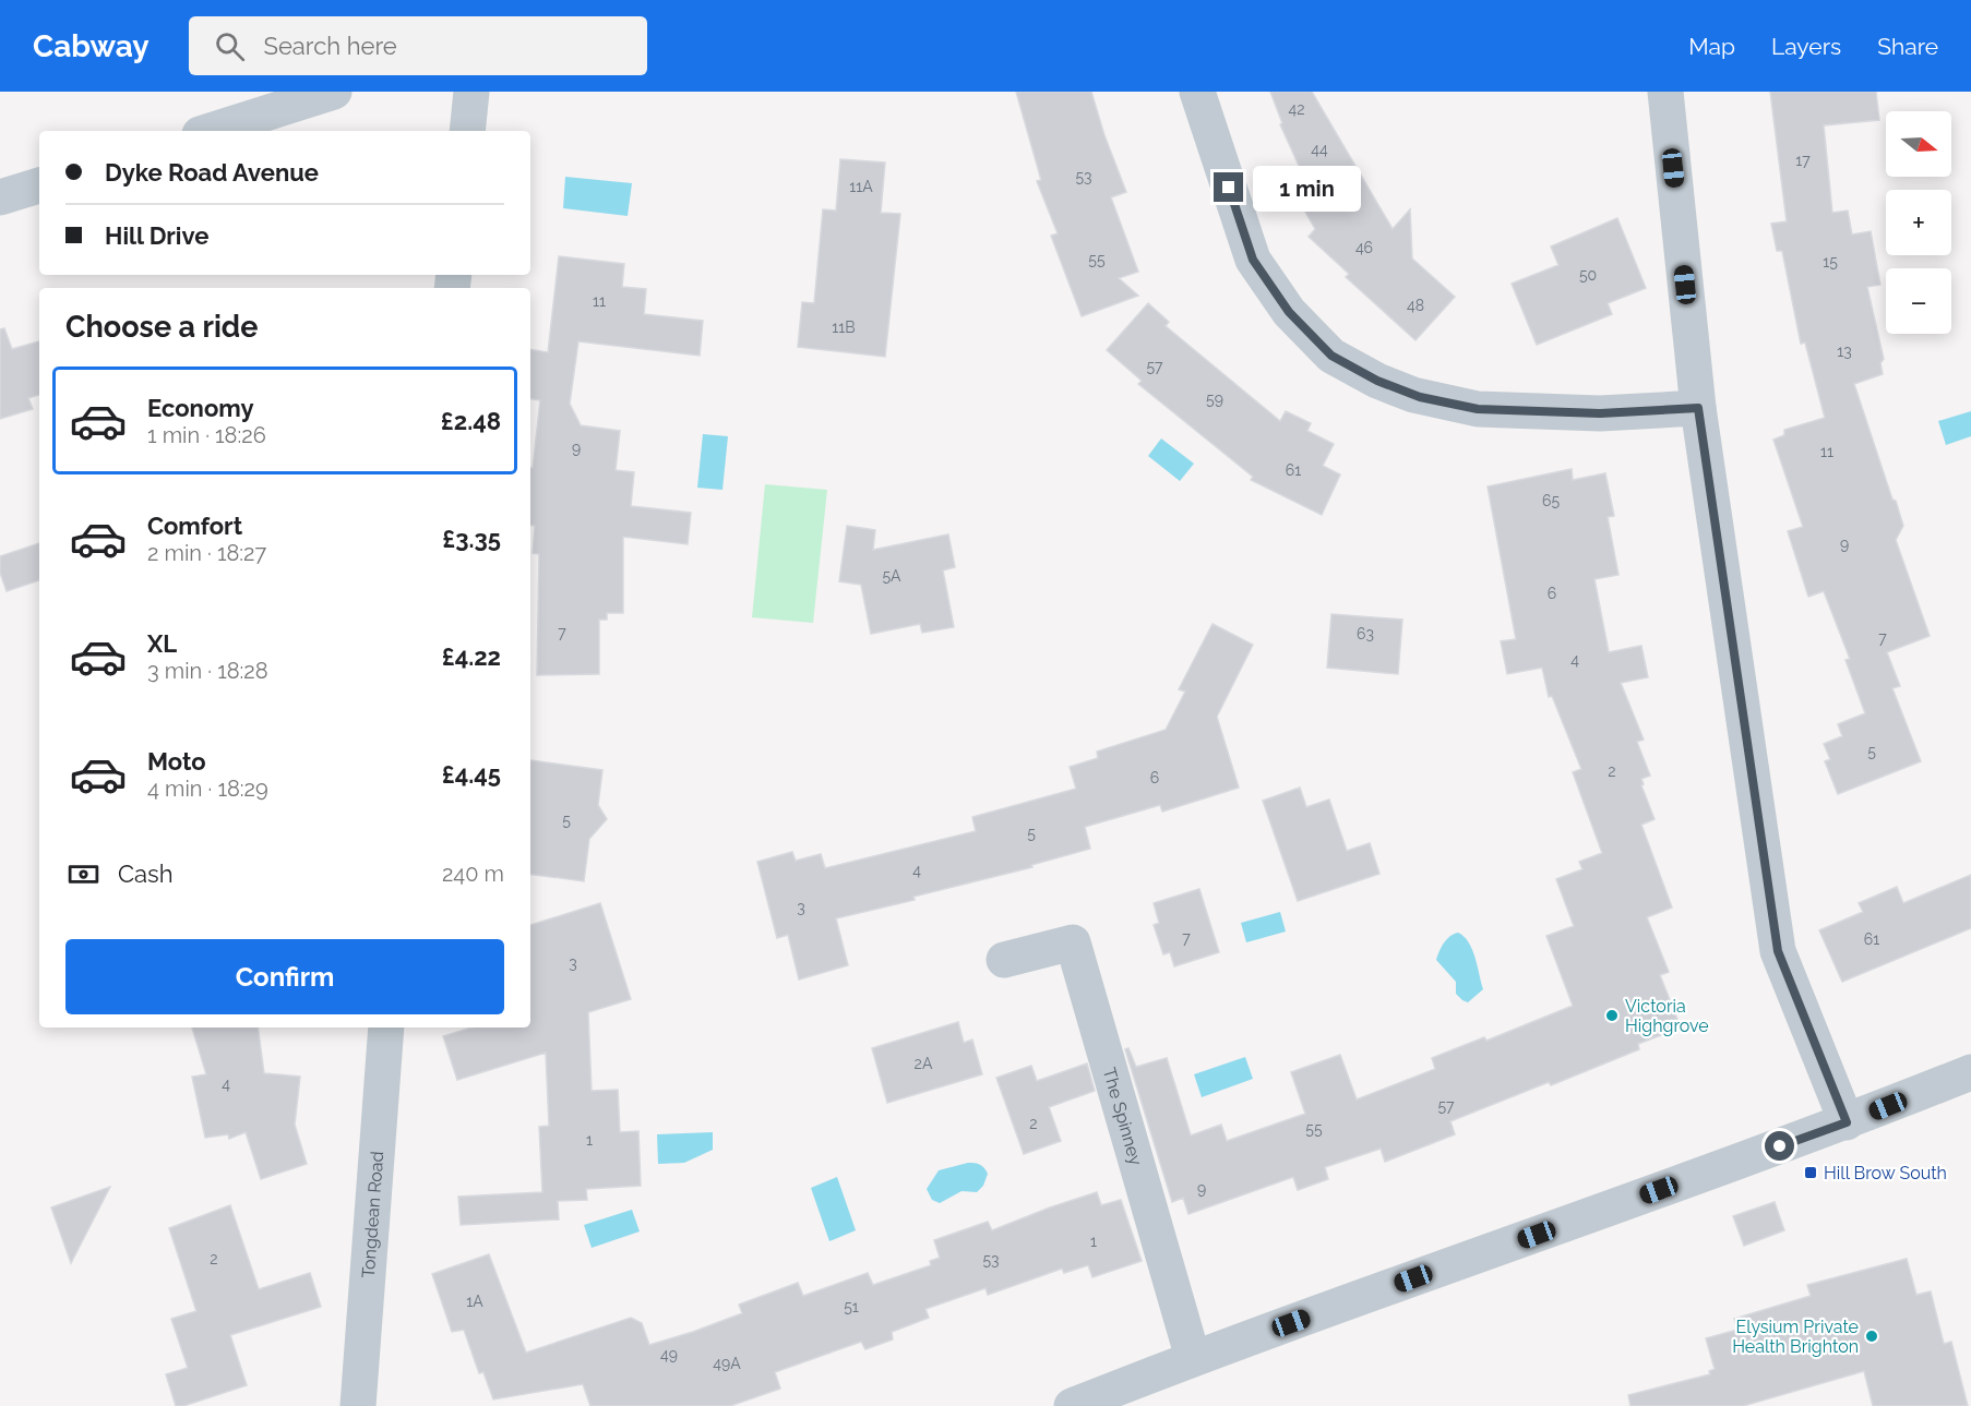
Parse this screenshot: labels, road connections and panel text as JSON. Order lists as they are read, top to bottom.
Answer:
{
  "streets": {
    "street": ["The Spinney", "Tongdean Road"]
  },
  "places": {
    "other": ["Victoria Highgrove", "Elysium Private Health Brighton"],
    "transit": ["Hill Brow South"]
  },
  "house_numbers": [
    "42",
    "44",
    "17",
    "53",
    "11A",
    "46",
    "55",
    "15",
    "50",
    "11",
    "48",
    "11B",
    "13",
    "57",
    "59",
    "9",
    "11",
    "61",
    "65",
    "9",
    "5A",
    "6",
    "7",
    "63",
    "7",
    "4",
    "5",
    "2",
    "6",
    "5",
    "5",
    "4",
    "3",
    "7",
    "61",
    "3",
    "2A",
    "4",
    "57",
    "2",
    "55",
    "1",
    "9",
    "1",
    "2",
    "53",
    "1A",
    "51",
    "49",
    "49A"
  ],
  "north": "right",
  "page": {
    "header": "Cabway",
    "search": "Search here",
    "nav": ["Map", "Layers", "Share"],
    "map_buttons": ["+", "−"],
    "banner": ["Dyke Road Avenue", "Hill Drive"],
    "bubble": "1 min",
    "heading": "Choose a ride",
    "list": [
      {
        "name": "Economy",
        "note": "1 min · 18:26",
        "value": "£2.48"
      },
      {
        "name": "Comfort",
        "note": "2 min · 18:27",
        "value": "£3.35"
      },
      {
        "name": "XL",
        "note": "3 min · 18:28",
        "value": "£4.22"
      },
      {
        "name": "Moto",
        "note": "4 min · 18:29",
        "value": "£4.45"
      }
    ],
    "pay": ["Cash", "240 m"],
    "buttons": "Confirm"
  }
}
